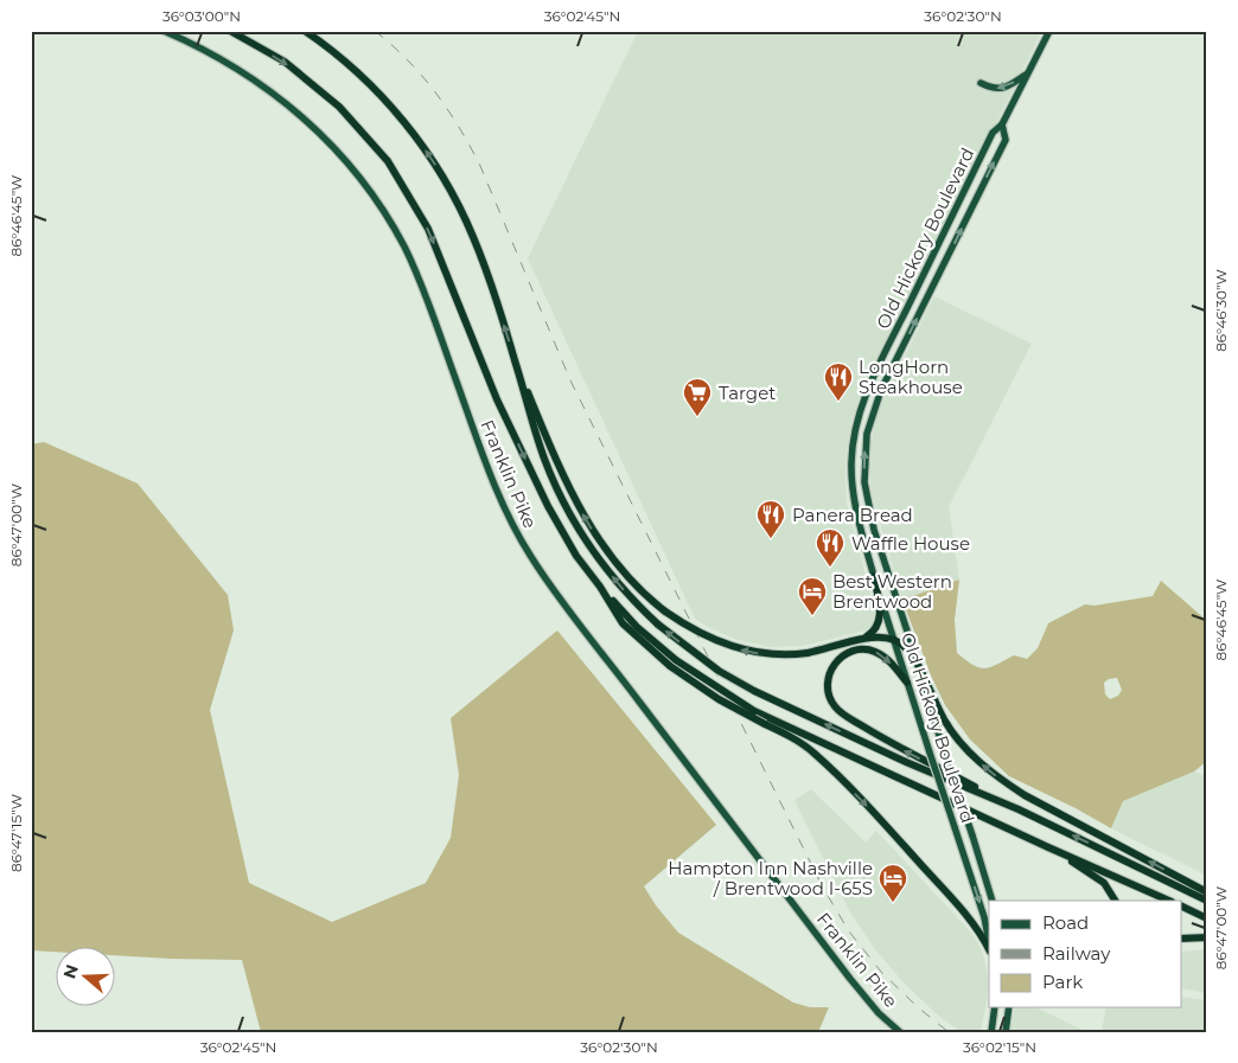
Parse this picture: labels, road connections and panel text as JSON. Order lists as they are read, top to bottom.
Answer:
{
  "streets": {
    "main road": ["Old Hickory Boulevard", "Franklin Pike"]
  },
  "places": {
    "restaurant": ["LongHorn Steakhouse", "Panera Bread", "Waffle House"],
    "supermarket": ["Target"],
    "hotel": ["Best Western Brentwood", "Hampton Inn Nashville / Brentwood I-65S"]
  },
  "legend": ["Road", "Railway", "Park"],
  "north": "left",
  "coordinates": [
    "36°03'00\"N",
    "36°02'45\"N",
    "36°02'30\"N",
    "86°46'45\"W",
    "86°46'30\"W",
    "86°47'00\"W",
    "86°47'15\"W",
    "36°02'15\"N"
  ]
}
